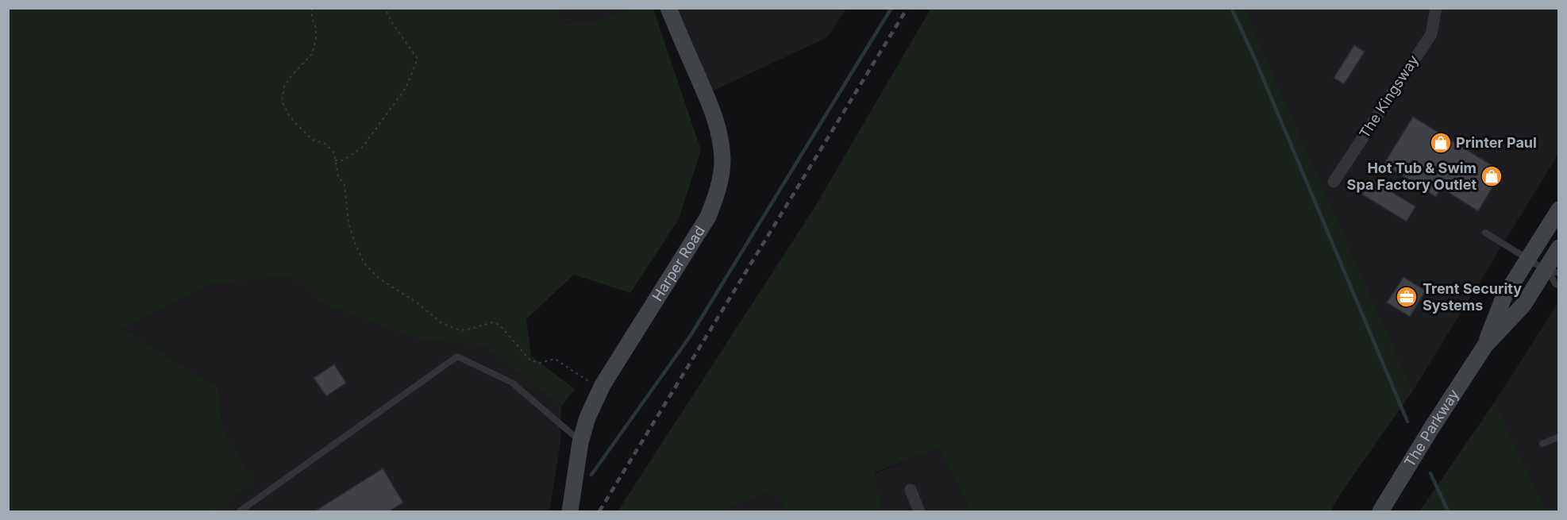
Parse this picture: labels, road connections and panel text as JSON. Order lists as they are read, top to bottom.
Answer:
{
  "streets": {
    "street": ["The Kingsway", "Harper Road", "The Parkway"]
  },
  "places": {
    "shop": ["Printer Paul", "Hot Tub & Swim Spa Factory Outlet"],
    "office": ["Trent Security Systems"]
  }
}
